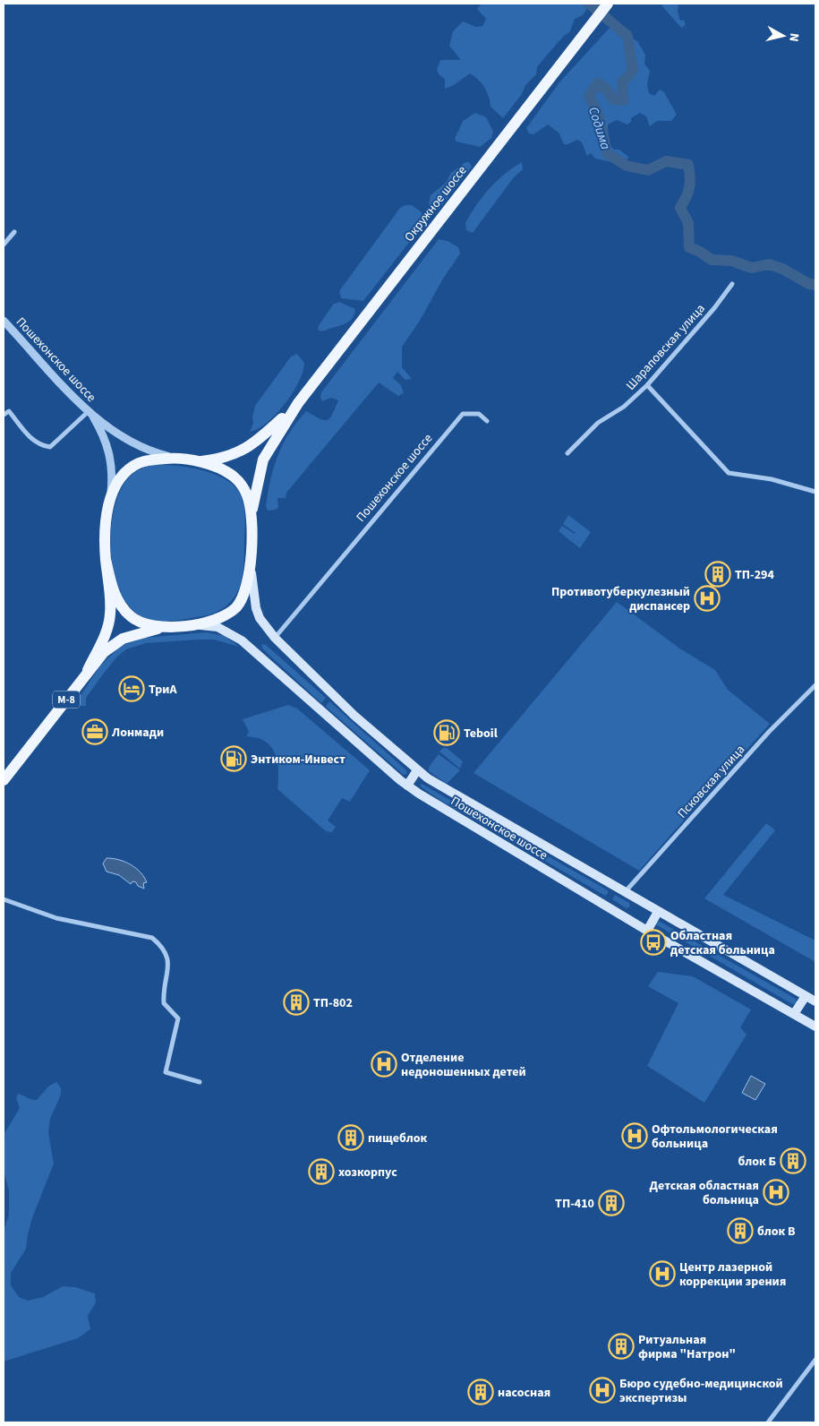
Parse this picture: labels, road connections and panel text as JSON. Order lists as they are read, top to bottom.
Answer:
{
  "streets": {
    "main road": ["Окружное шоссе", "Пошехонское шоссе", "М-8"],
    "street": ["Шараповская улица", "Псковская улица"]
  },
  "crossings": [
    ["Окружное шоссе", "Пошехонское шоссе"],
    ["Пошехонское шоссе", "Псковская улица"]
  ],
  "water": ["Содима"],
  "places": {
    "building": [
      "ТП-294",
      "ТП-802",
      "пищеблок",
      "блок Б",
      "хозкорпус",
      "ТП-410",
      "блок В",
      "Ритуальная фирма \"Натрон\"",
      "насосная"
    ],
    "hospital": [
      "Противотуберкулезный диспансер",
      "Отделение недоношенных детей",
      "Офтольмологическая больница",
      "Детская областная больница",
      "Центр лазерной коррекции зрения",
      "Бюро судебно-медицинской экспертизы"
    ],
    "hotel": ["ТриА"],
    "office": ["Лонмади"],
    "fuel station": ["Teboil", "Энтиком-Инвест"],
    "bus stop": ["Областная детская больница"]
  },
  "north": "right"
}
